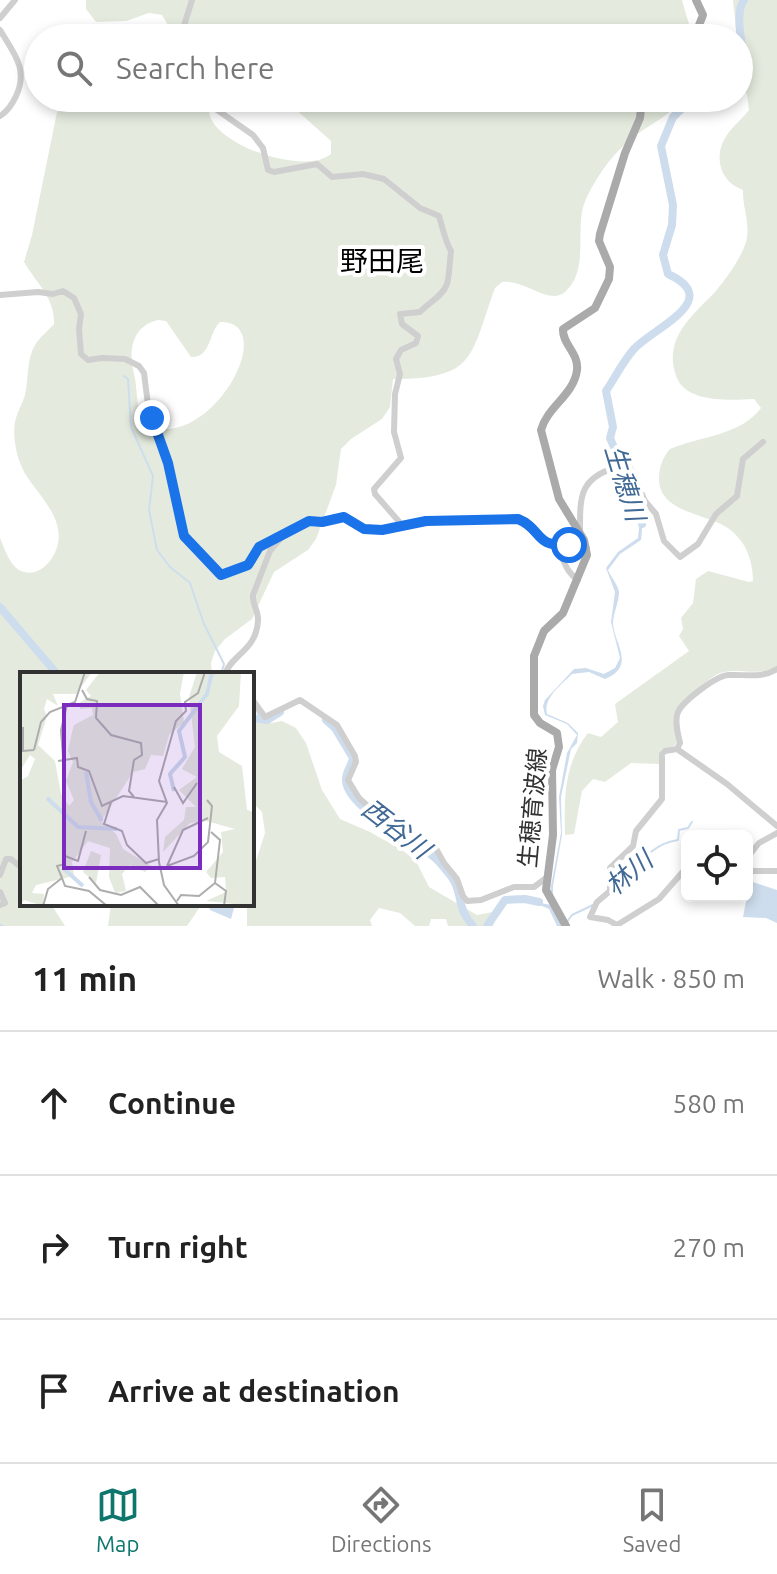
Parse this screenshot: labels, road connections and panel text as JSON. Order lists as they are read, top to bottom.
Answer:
{
  "streets": {
    "main road": ["生穂育波線"]
  },
  "districts": ["野田尾"],
  "water": ["生穂川", "西谷川", "林川"],
  "page": {
    "search": "Search here",
    "heading": ["11 min", "Walk · 850 m"],
    "list": [
      ["Continue", "580 m"],
      ["Turn right", "270 m"],
      "Arrive at destination"
    ],
    "nav": ["Map", "Directions", "Saved"]
  }
}
